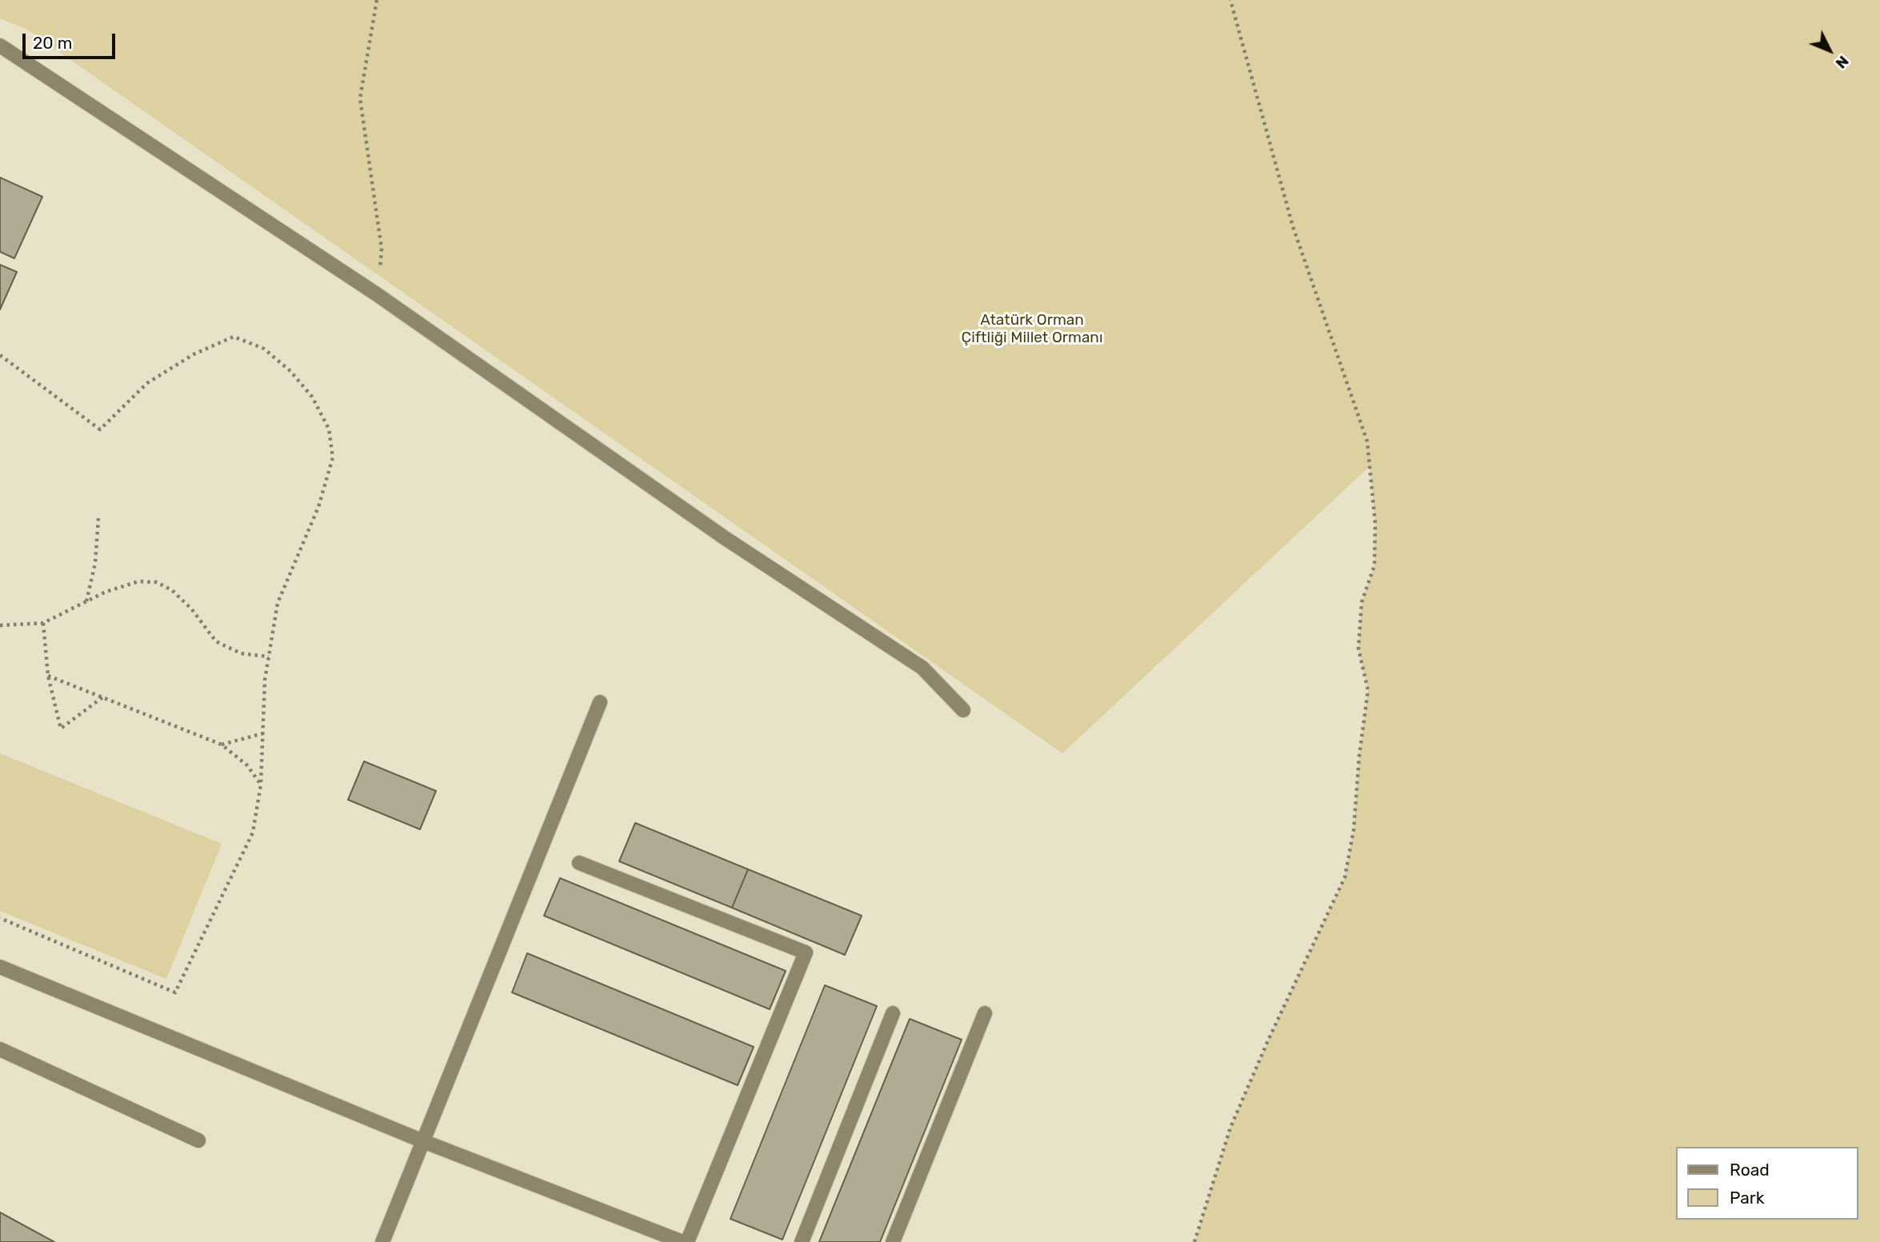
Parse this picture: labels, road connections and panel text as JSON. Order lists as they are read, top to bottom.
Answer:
{
  "parks": ["Atatürk Orman Çiftliği Millet Ormanı"],
  "legend": ["Road", "Park"],
  "scale_bar": "20 m",
  "north": "bottom right"
}
